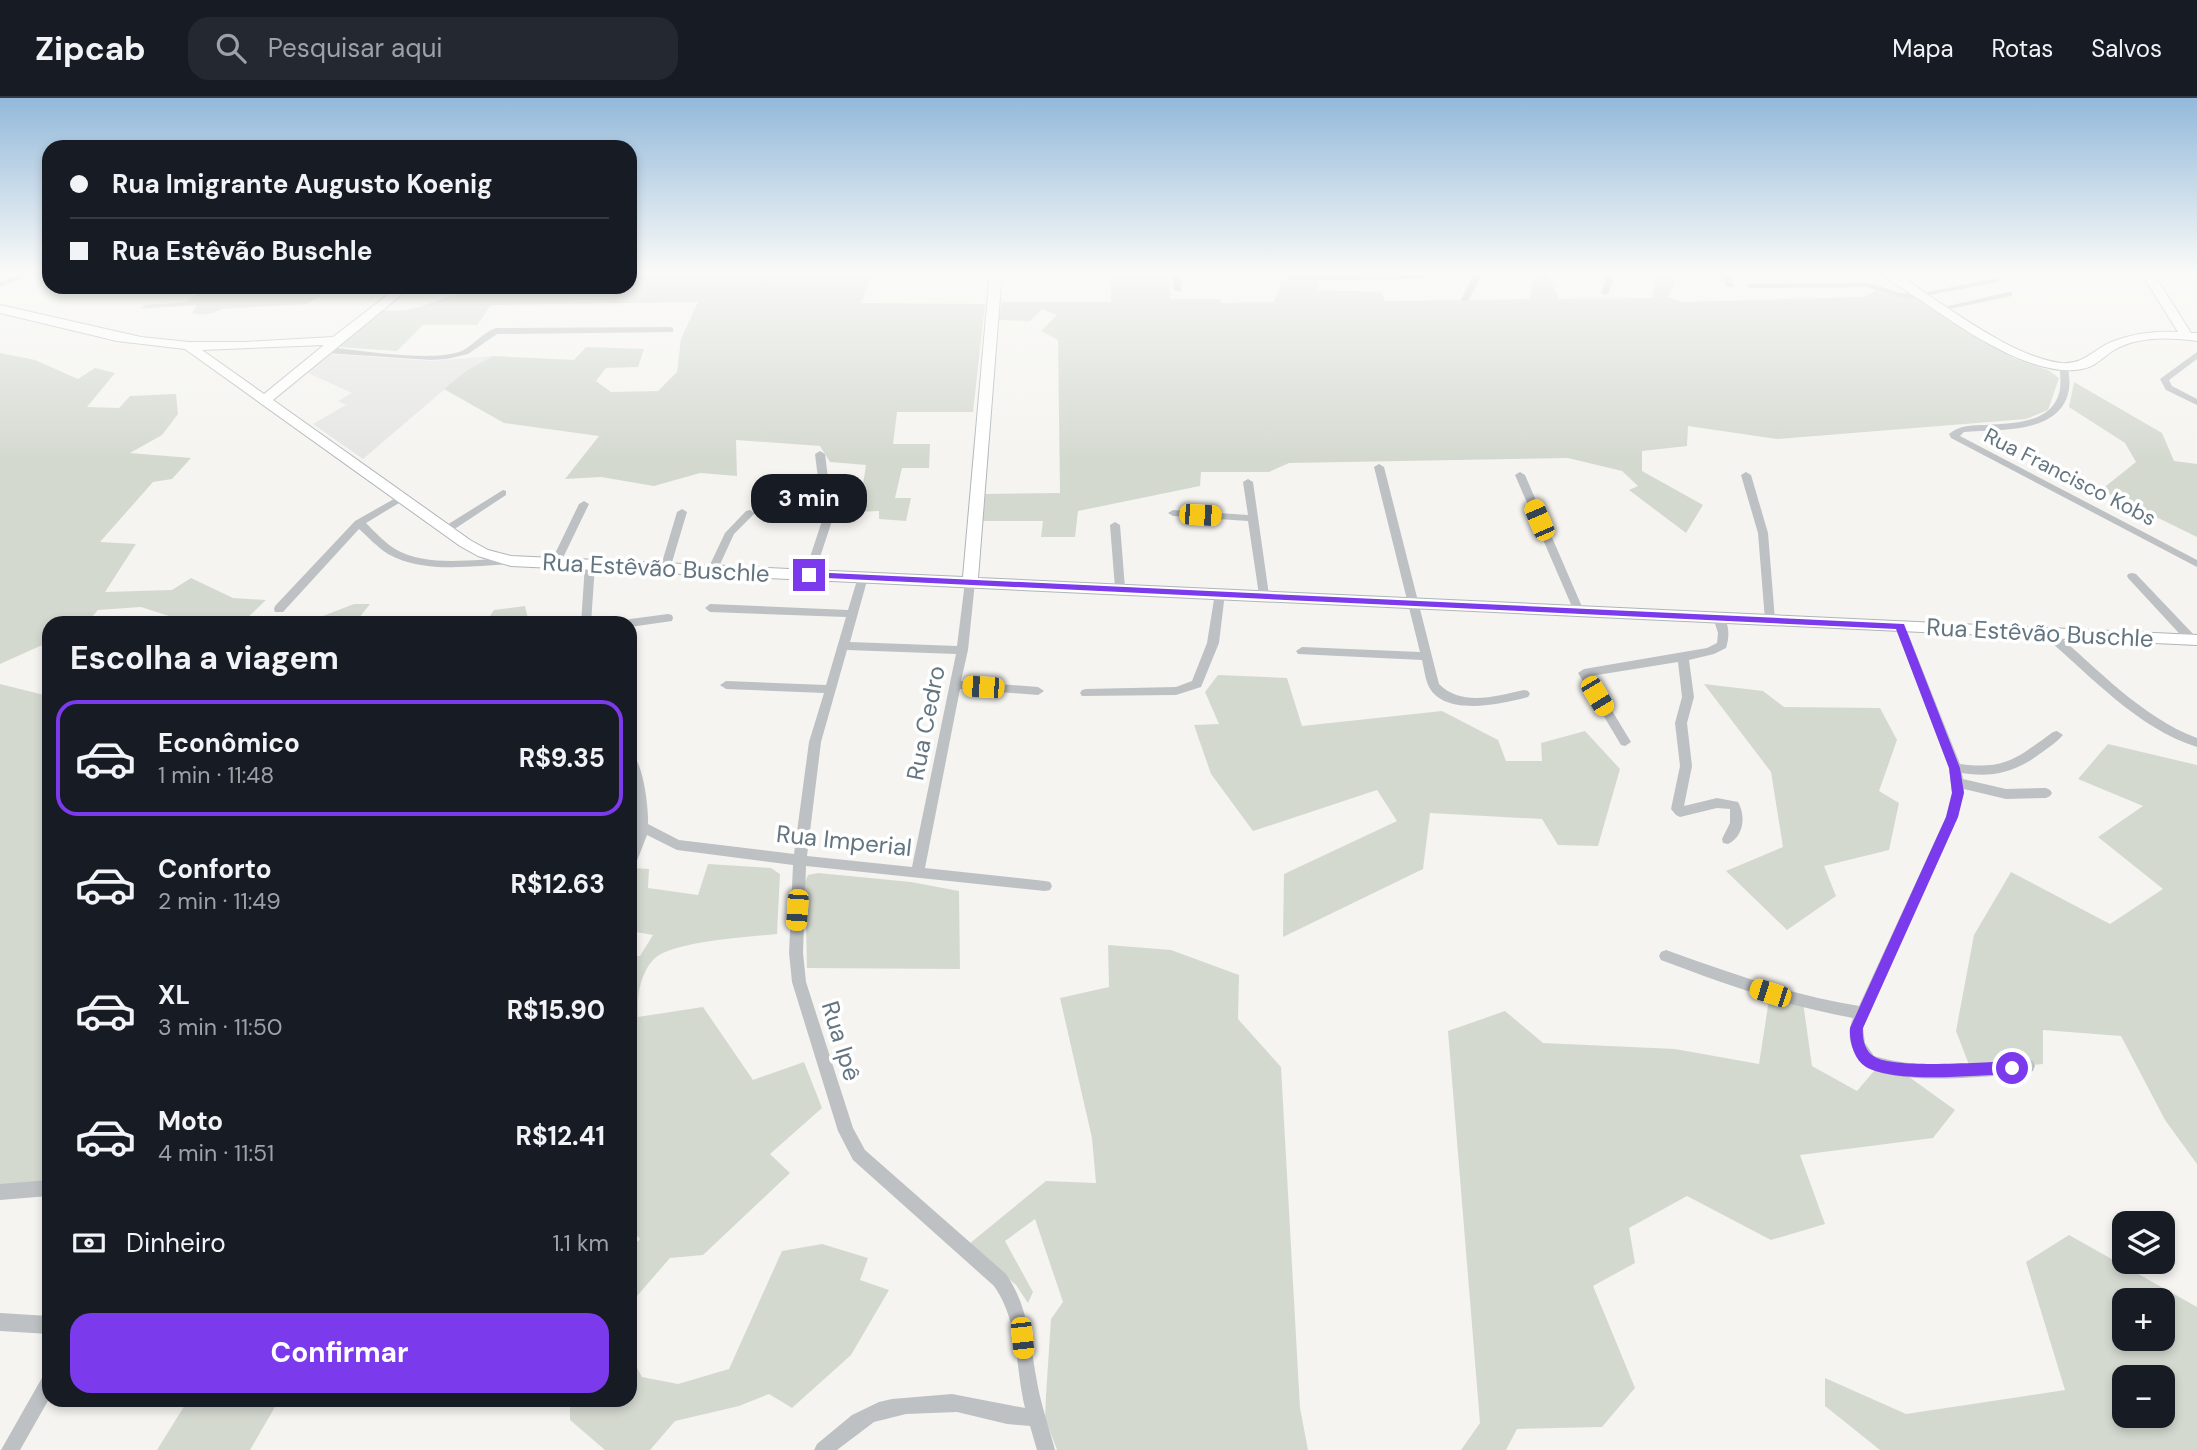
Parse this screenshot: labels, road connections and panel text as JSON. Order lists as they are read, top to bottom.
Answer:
{
  "streets": {
    "street": [
      "Rua Francisco Kobs",
      "Rua Estêvão Buschle",
      "Rua Cedro",
      "Rua Imperial",
      "Rua Ipê"
    ]
  },
  "crossings": [
    ["Rua Estêvão Buschle", "Rua Cedro"],
    ["Rua Estêvão Buschle", "Rua Ipê"],
    ["Rua Cedro", "Rua Imperial"],
    ["Rua Imperial", "Rua Ipê"]
  ],
  "page": {
    "header": "Zipcab",
    "search": "Pesquisar aqui",
    "nav": ["Mapa", "Rotas", "Salvos"],
    "banner": ["Rua Imigrante Augusto Koenig", "Rua Estêvão Buschle"],
    "bubble": "3 min",
    "heading": "Escolha a viagem",
    "list": [
      {
        "name": "Econômico",
        "note": "1 min · 11:48",
        "value": "R$9.35"
      },
      {
        "name": "Conforto",
        "note": "2 min · 11:49",
        "value": "R$12.63"
      },
      {
        "name": "XL",
        "note": "3 min · 11:50",
        "value": "R$15.90"
      },
      {
        "name": "Moto",
        "note": "4 min · 11:51",
        "value": "R$12.41"
      }
    ],
    "pay": ["Dinheiro", "1.1 km"],
    "map_buttons": ["+", "−"],
    "buttons": "Confirmar"
  }
}
